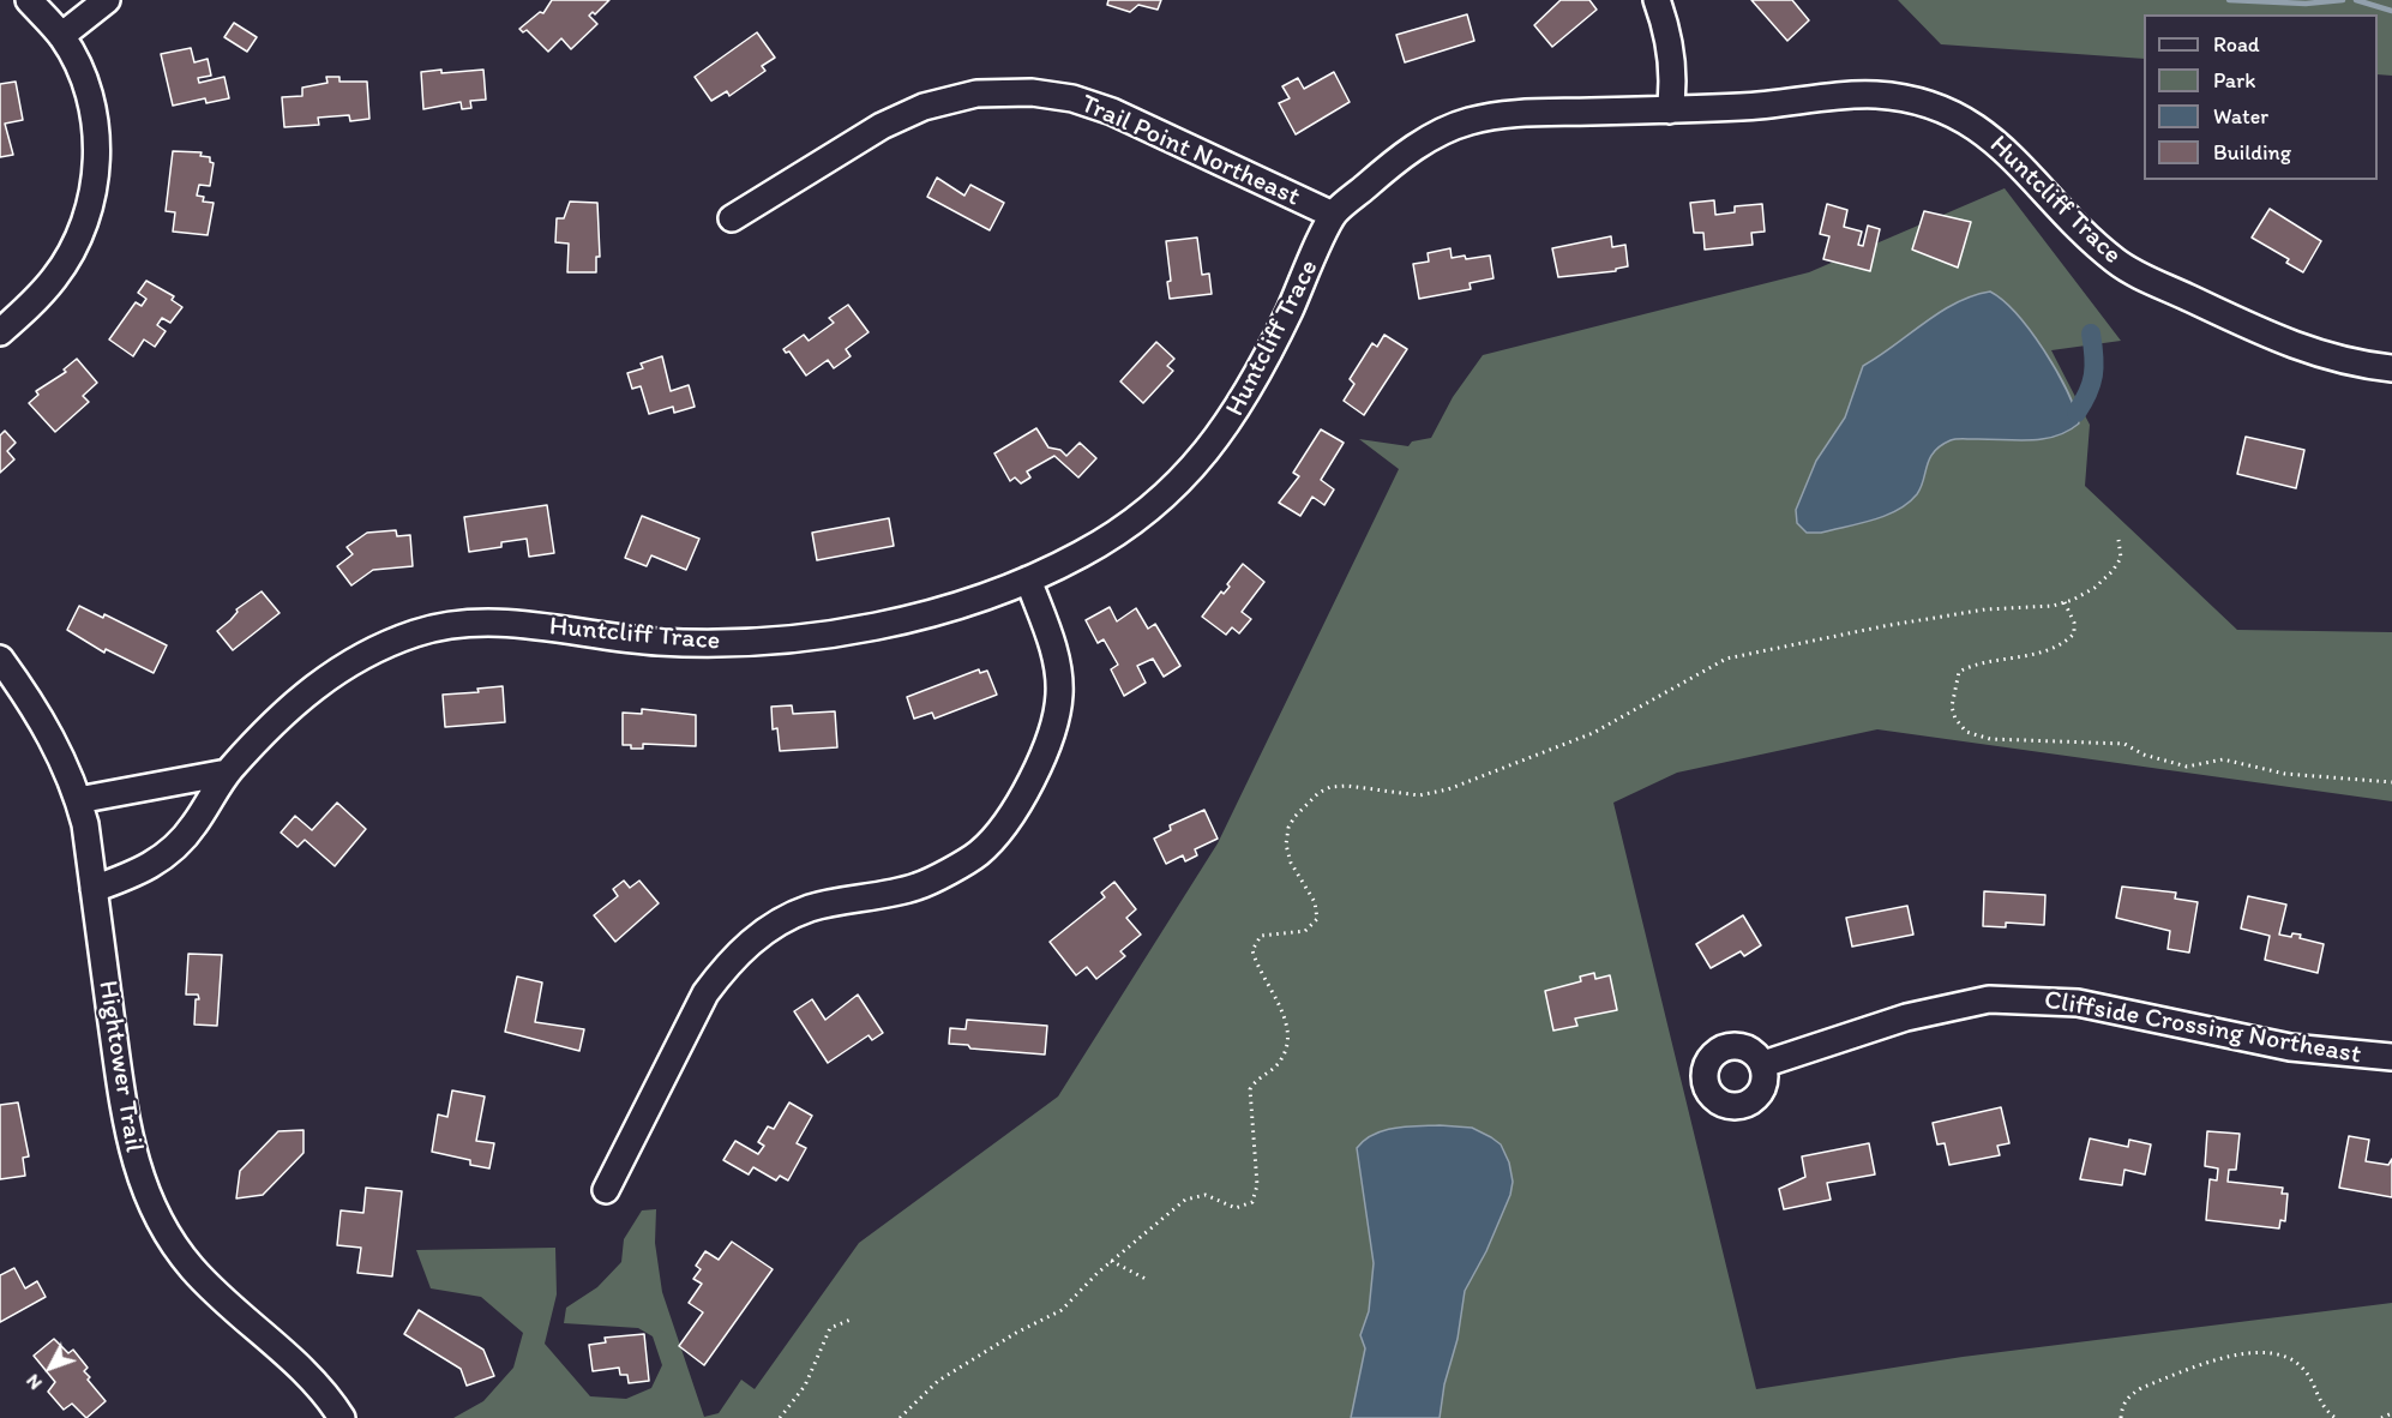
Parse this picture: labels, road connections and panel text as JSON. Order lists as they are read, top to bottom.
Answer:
{
  "streets": {
    "street": [
      "Trail Point Northeast",
      "Huntcliff Trace",
      "Cliffside Crossing Northeast",
      "Hightower Trail"
    ]
  },
  "crossings": [
    ["Trail Point Northeast", "Huntcliff Trace"],
    ["Huntcliff Trace", "Hightower Trail"]
  ],
  "legend": [
    "Road",
    "Park",
    "Water",
    "Building"
  ],
  "north": "bottom left"
}
